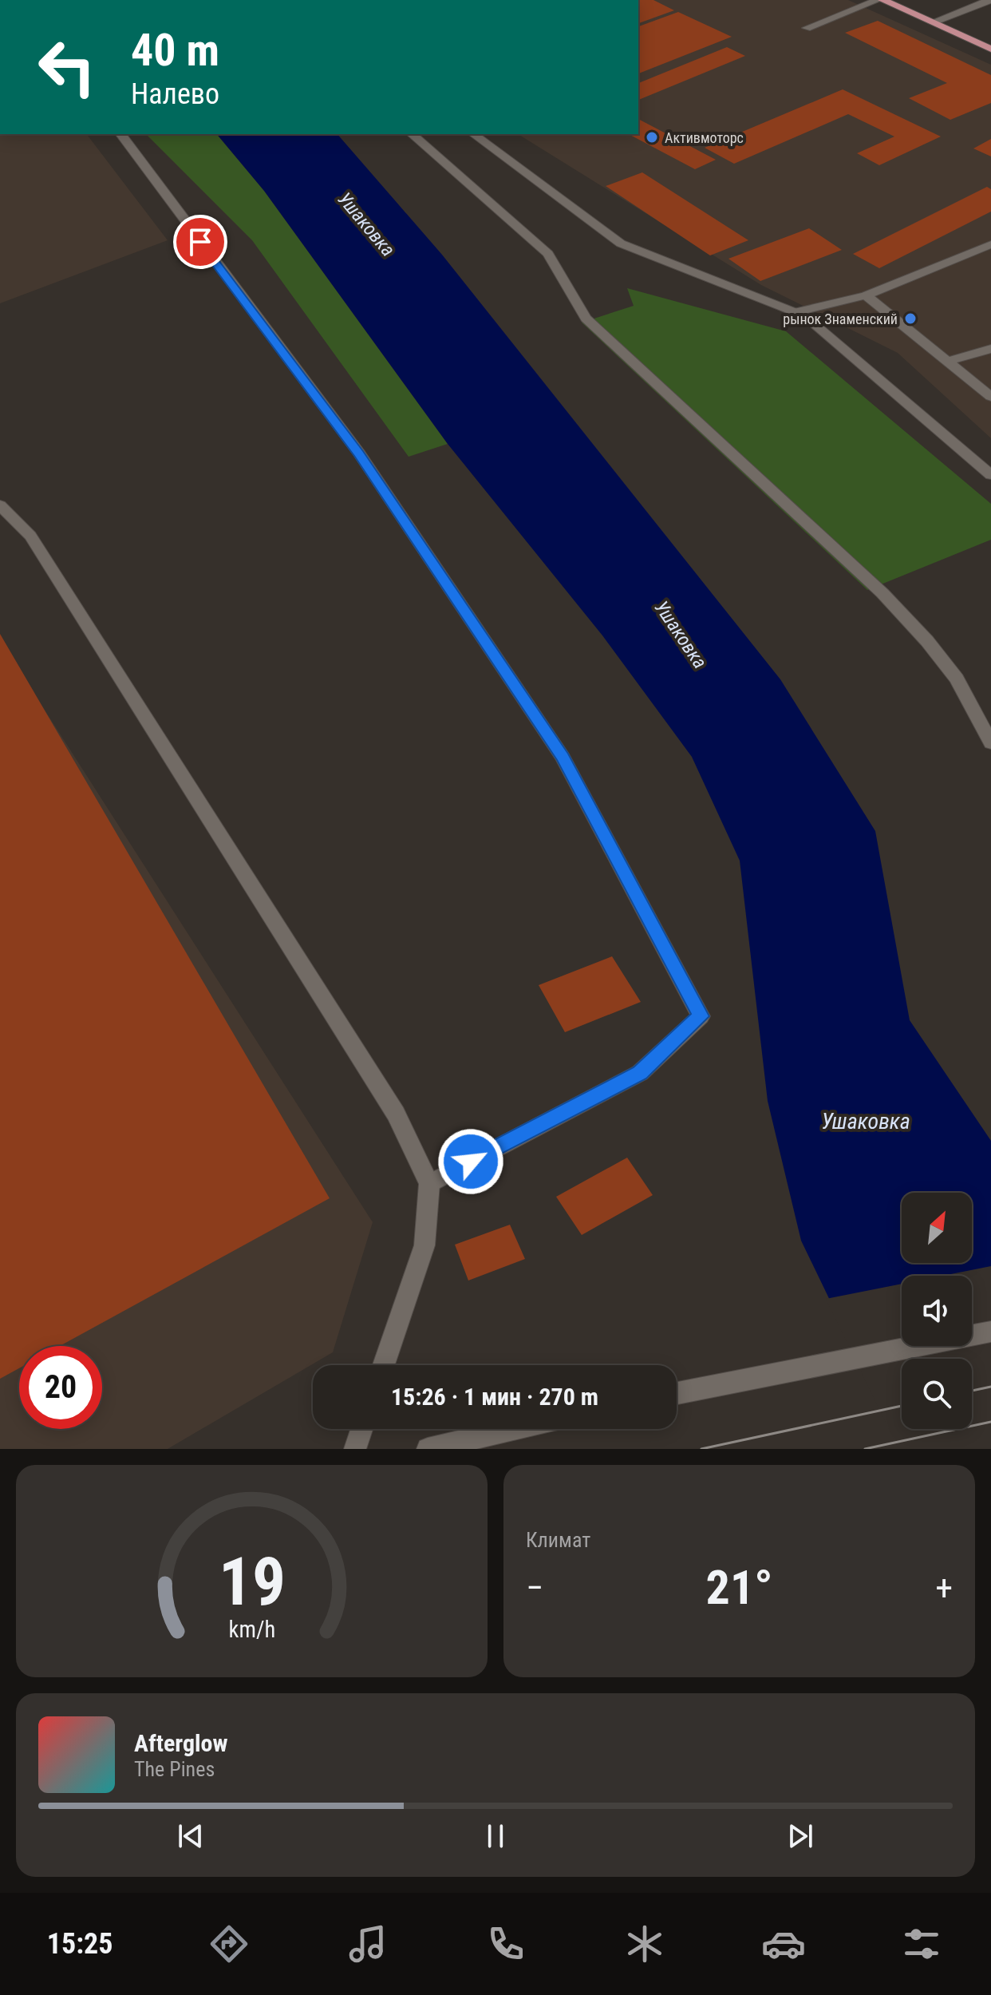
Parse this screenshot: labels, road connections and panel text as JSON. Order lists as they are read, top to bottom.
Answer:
{
  "water": ["Ушаковка"],
  "places": ["Активмоторс", "рынок Знаменский"],
  "north": "top right",
  "page": {
    "turn": ["40 m", "Налево"],
    "limit": "20",
    "trip": "15:26 · 1 мин · 270 m",
    "tile": "Климат",
    "heat": ["−", "21°", "+"],
    "song": ["Afterglow", "The Pines"],
    "tabs": "15:25",
    "gauge": ["19", "km/h"]
  }
}
